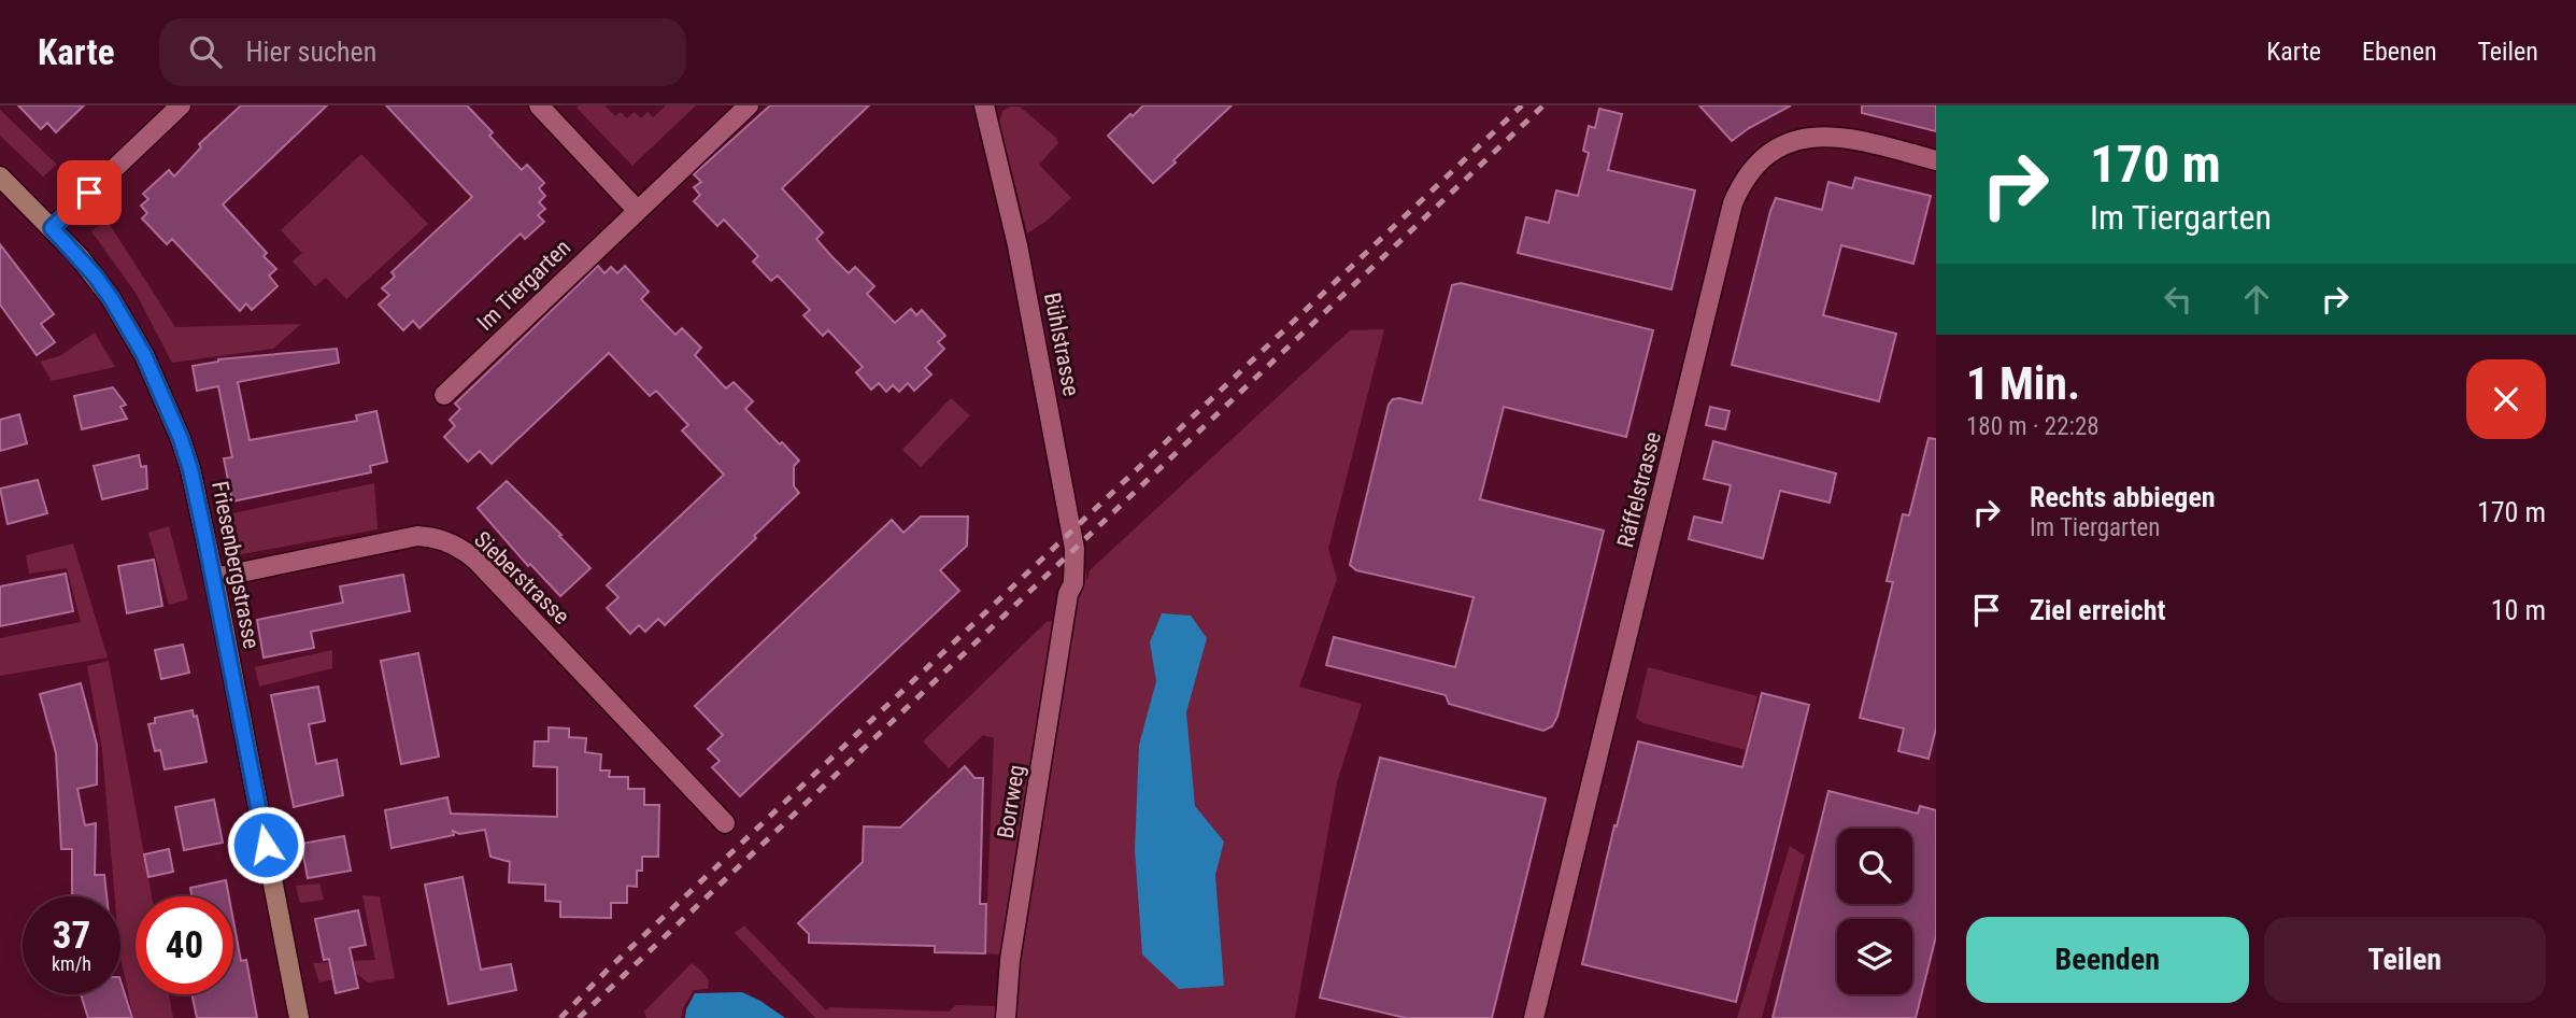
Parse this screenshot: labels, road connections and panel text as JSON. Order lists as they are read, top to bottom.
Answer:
{
  "streets": {
    "street": [
      "Im Tiergarten",
      "Bühlstrasse",
      "Räffelstrasse",
      "Friesenbergstrasse",
      "Sieberstrasse",
      "Borrweg"
    ]
  },
  "crossings": [
    ["Bühlstrasse", "Borrweg"],
    ["Friesenbergstrasse", "Sieberstrasse"]
  ],
  "page": {
    "header": "Karte",
    "search": "Hier suchen",
    "nav": ["Karte", "Ebenen", "Teilen"],
    "turn": ["170 m", "Im Tiergarten"],
    "heading": ["1 Min.", "180 m · 22:28"],
    "list": [
      {
        "name": "Rechts abbiegen",
        "note": "Im Tiergarten",
        "value": "170 m"
      },
      {
        "name": "Ziel erreicht",
        "value": "10 m"
      }
    ],
    "speed": "37 km/h",
    "limit": "40",
    "buttons": ["Beenden", "Teilen"]
  }
}
